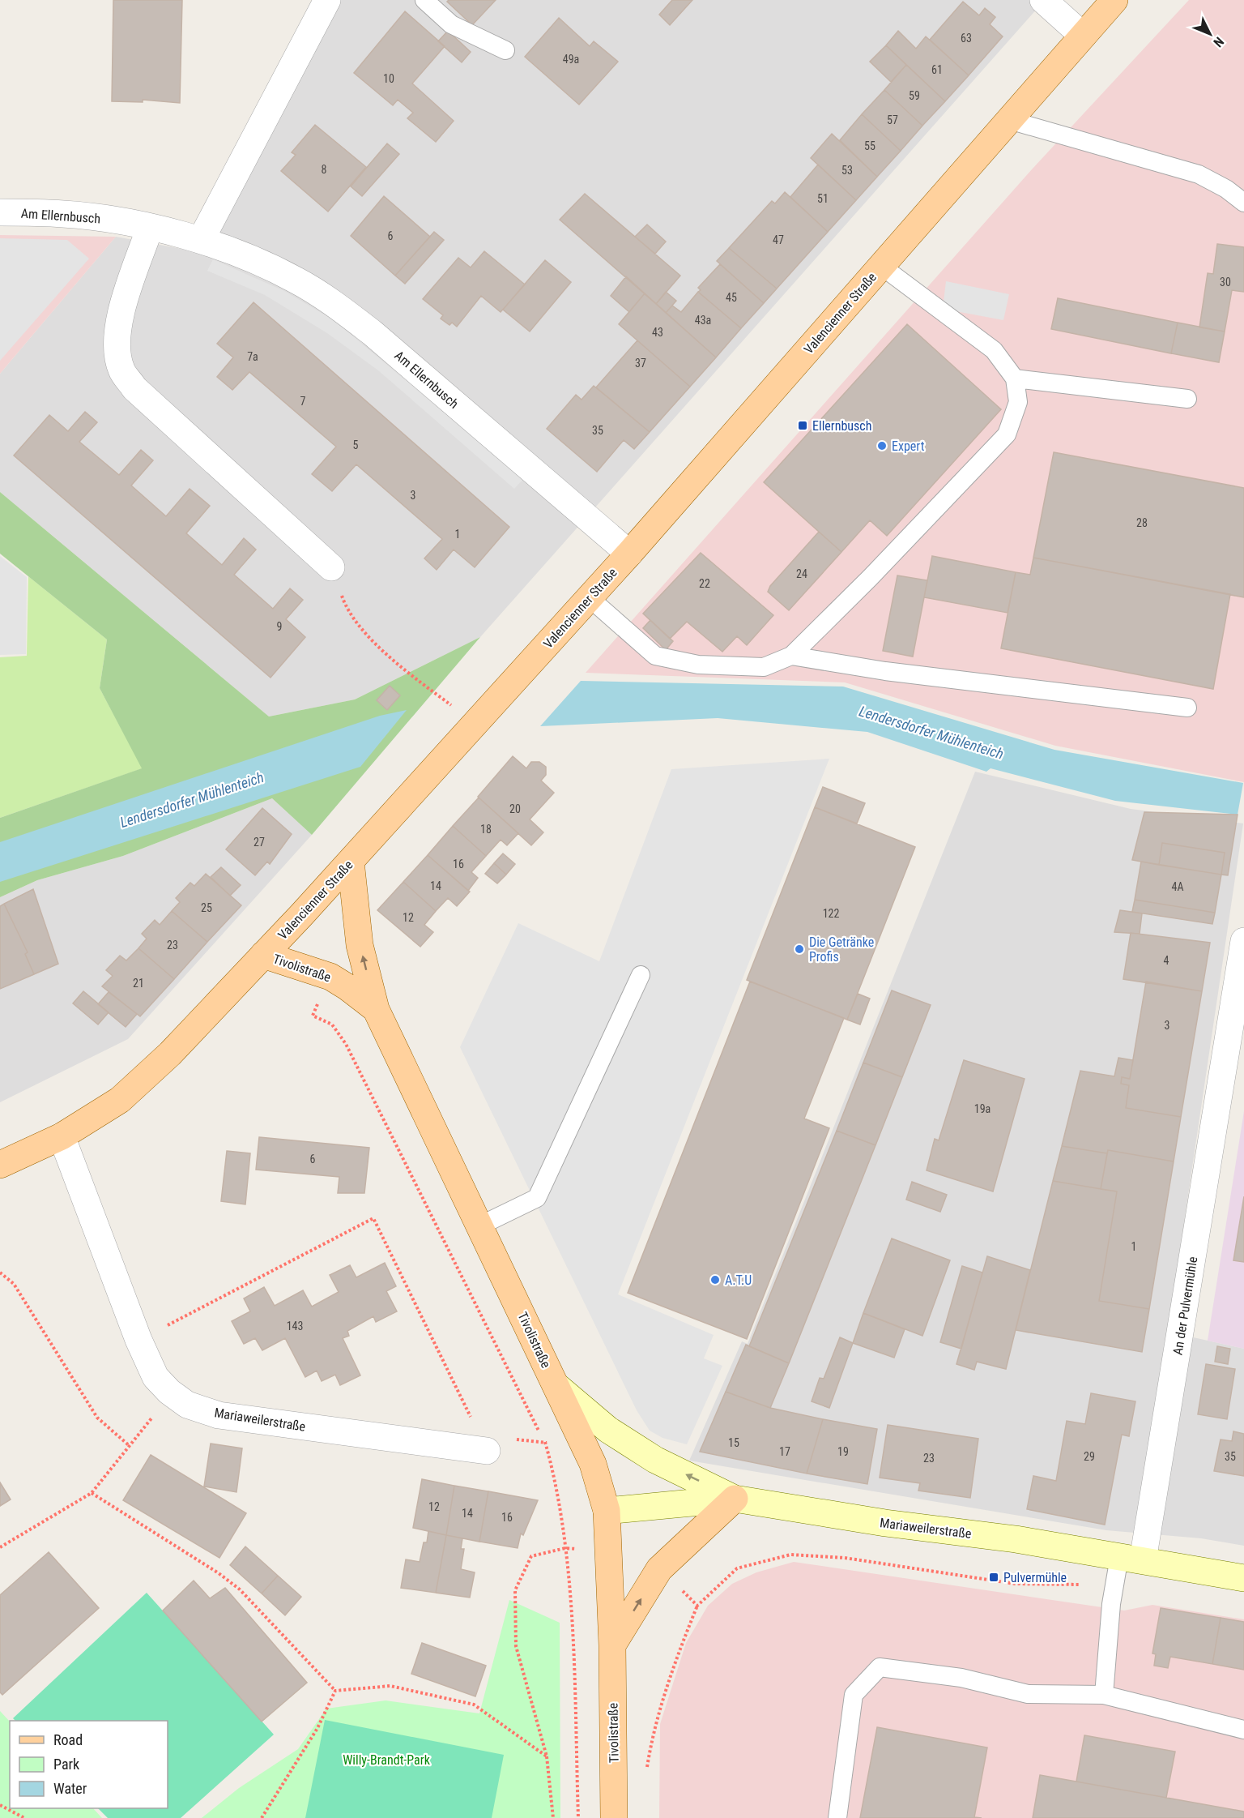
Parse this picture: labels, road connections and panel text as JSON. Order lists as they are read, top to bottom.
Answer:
{
  "streets": {
    "main road": ["Valencienner Straße", "Tivolistraße", "Mariaweilerstraße"],
    "street": ["Am Ellernbusch", "An der Pulvermühle"]
  },
  "crossings": [
    ["Am Ellernbusch", "Valencienner Straße"],
    ["Valencienner Straße", "Tivolistraße"],
    ["Valencienner Straße", "Mariaweilerstraße"],
    ["Tivolistraße", "Mariaweilerstraße"],
    ["An der Pulvermühle", "Mariaweilerstraße"]
  ],
  "water": ["Lendersdorfer Mühlenteich"],
  "parks": ["Willy-Brandt-Park"],
  "places": {
    "transit": ["Ellernbusch", "Pulvermühle"],
    "other": ["Expert", "Die Getränke Profis", "A.T.U"]
  },
  "house_numbers": [
    "63",
    "49a",
    "61",
    "10",
    "59",
    "57",
    "55",
    "8",
    "53",
    "51",
    "6",
    "47",
    "30",
    "45",
    "43a",
    "43",
    "7a",
    "37",
    "7",
    "35",
    "5",
    "3",
    "28",
    "1",
    "24",
    "22",
    "9",
    "20",
    "18",
    "27",
    "16",
    "14",
    "4A",
    "25",
    "122",
    "12",
    "23",
    "4",
    "21",
    "3",
    "19a",
    "6",
    "1",
    "143",
    "15",
    "17",
    "19",
    "29",
    "35",
    "23",
    "12",
    "14",
    "16"
  ],
  "legend": ["Road", "Park", "Water"],
  "north": "bottom right"
}
